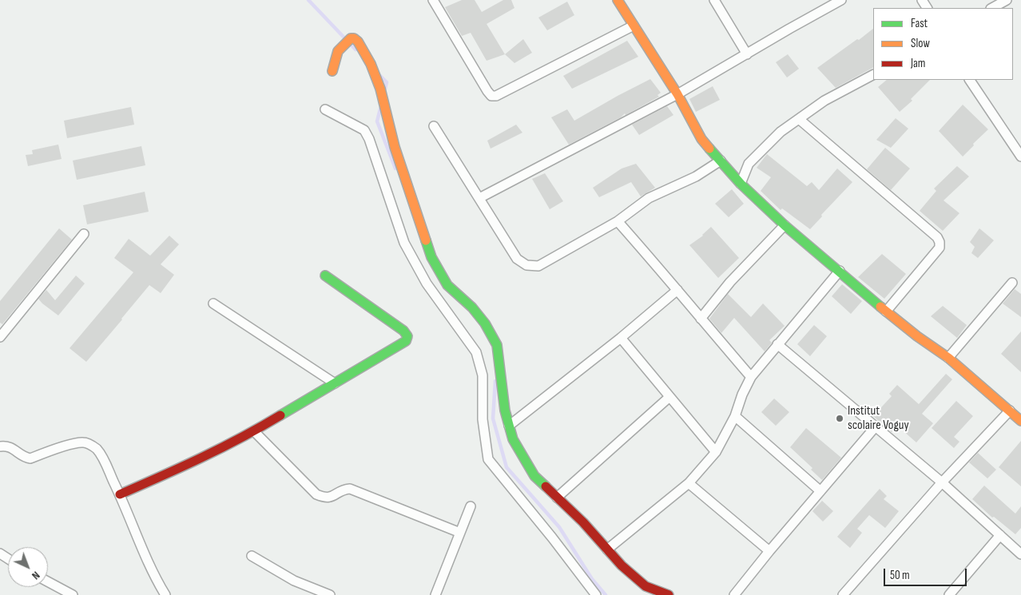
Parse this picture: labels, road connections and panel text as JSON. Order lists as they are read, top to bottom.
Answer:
{
  "places": ["Institut scolaire Voguy"],
  "legend": ["Fast", "Slow", "Jam"],
  "scale_bar": "50 m",
  "north": "bottom right"
}
